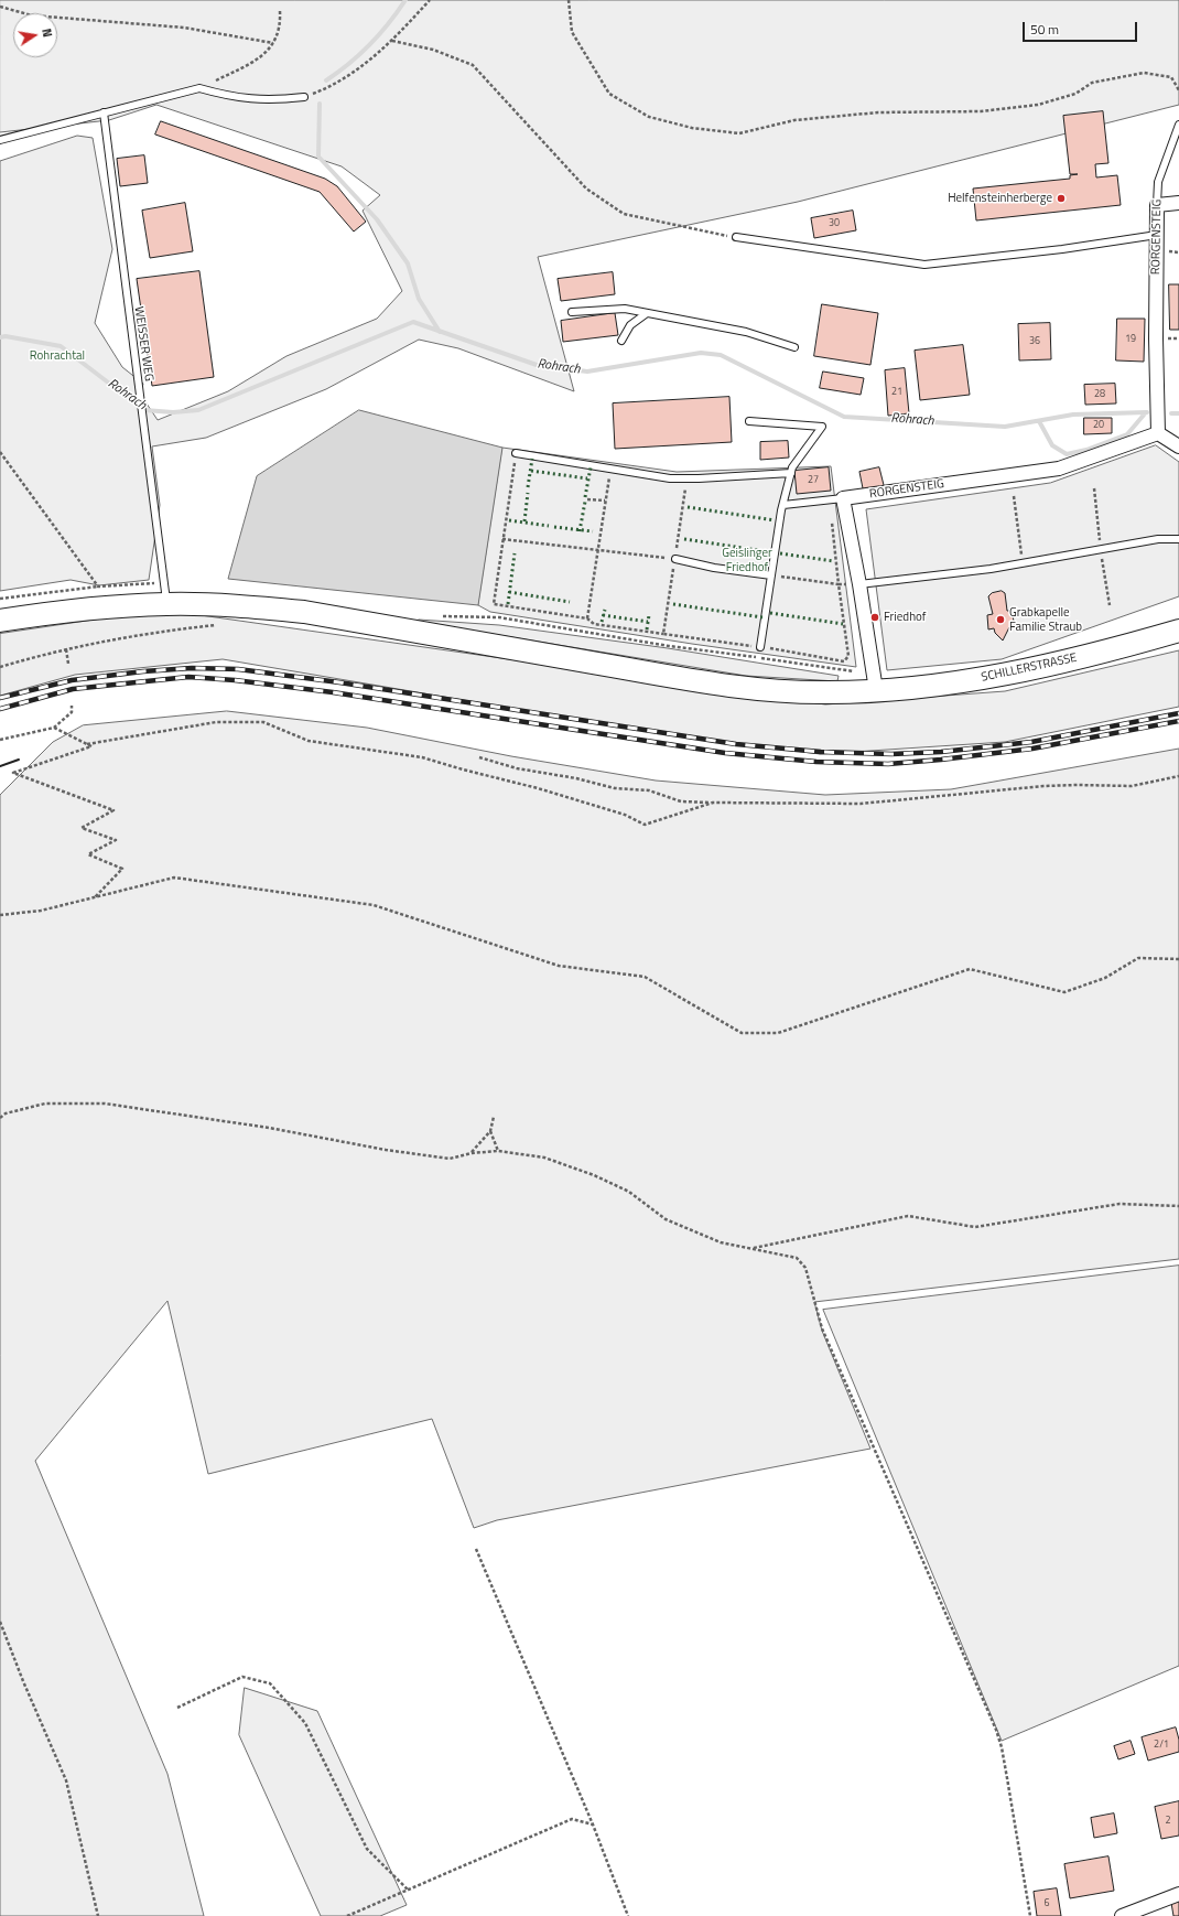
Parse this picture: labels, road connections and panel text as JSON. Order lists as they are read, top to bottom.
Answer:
{
  "streets": {
    "main road": ["SCHILLERSTRASSE"],
    "street": ["RORGENSTEIG"],
    "lane": ["WEISSER WEG"]
  },
  "crossings": [
    ["WEISSER WEG", "SCHILLERSTRASSE"]
  ],
  "water": ["Rohrach"],
  "parks": ["Rohrachtal", "Geislinger Friedhof"],
  "places": ["Helfensteinherberge", "Friedhof", "Grabkapelle Familie Straub"],
  "house_numbers": [
    "30",
    "19",
    "36",
    "21",
    "28",
    "20",
    "27",
    "2/1",
    "2",
    "6"
  ],
  "scale_bar": "50 m",
  "north": "right"
}
